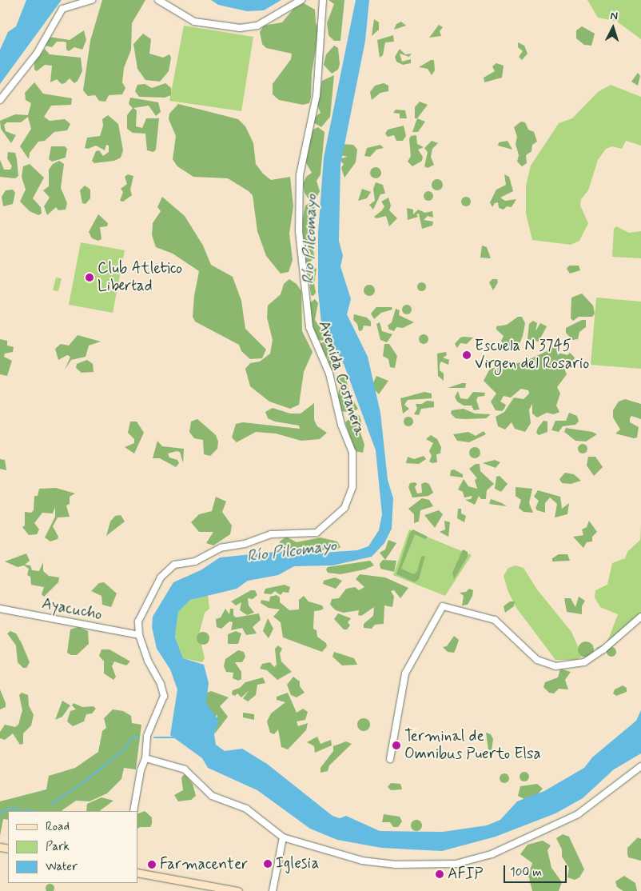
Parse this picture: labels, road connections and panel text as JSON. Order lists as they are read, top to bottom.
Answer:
{
  "streets": {
    "street": ["Avenida Costanera", "Ayacucho"]
  },
  "crossings": [
    ["Avenida Costanera", "Ayacucho"]
  ],
  "water": ["Río Pilcomayo"],
  "places": [
    "Club Atletico Libertad",
    "Escuela N 3745 Virgen del Rosario",
    "Terminal de Omnibus Puerto Elsa",
    "Iglesia",
    "Farmacenter",
    "AFIP"
  ],
  "legend": ["Road", "Park", "Water"],
  "scale_bar": "100 m",
  "north": "top"
}
